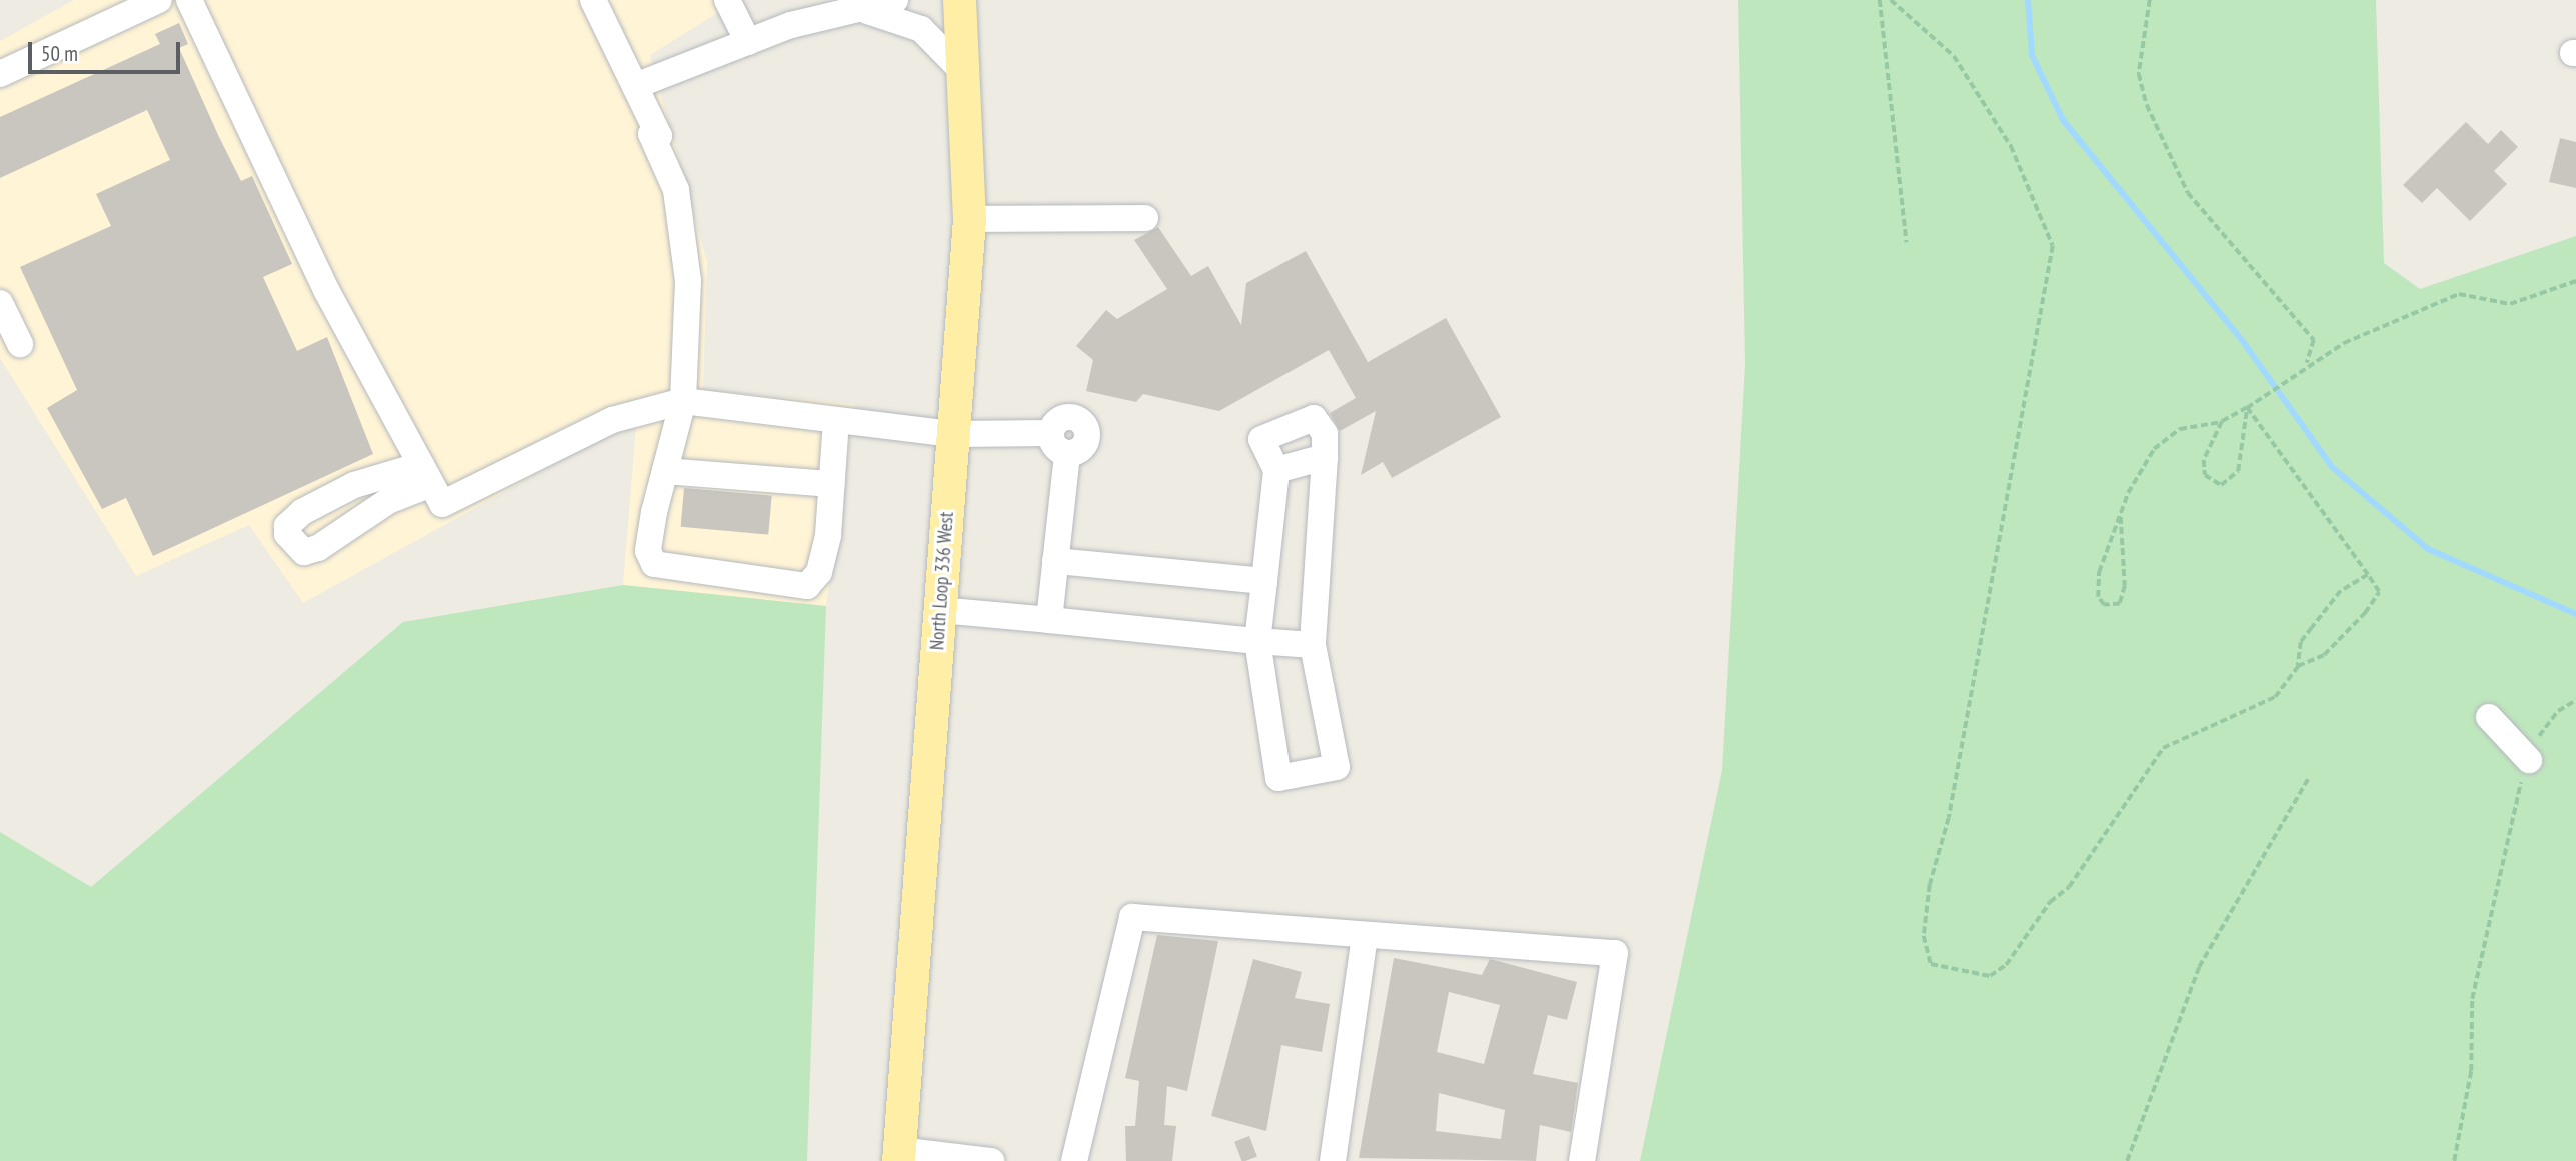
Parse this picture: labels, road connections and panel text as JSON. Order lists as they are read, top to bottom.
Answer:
{
  "streets": {
    "main road": ["North Loop 336 West"]
  },
  "scale_bar": "50 m"
}
